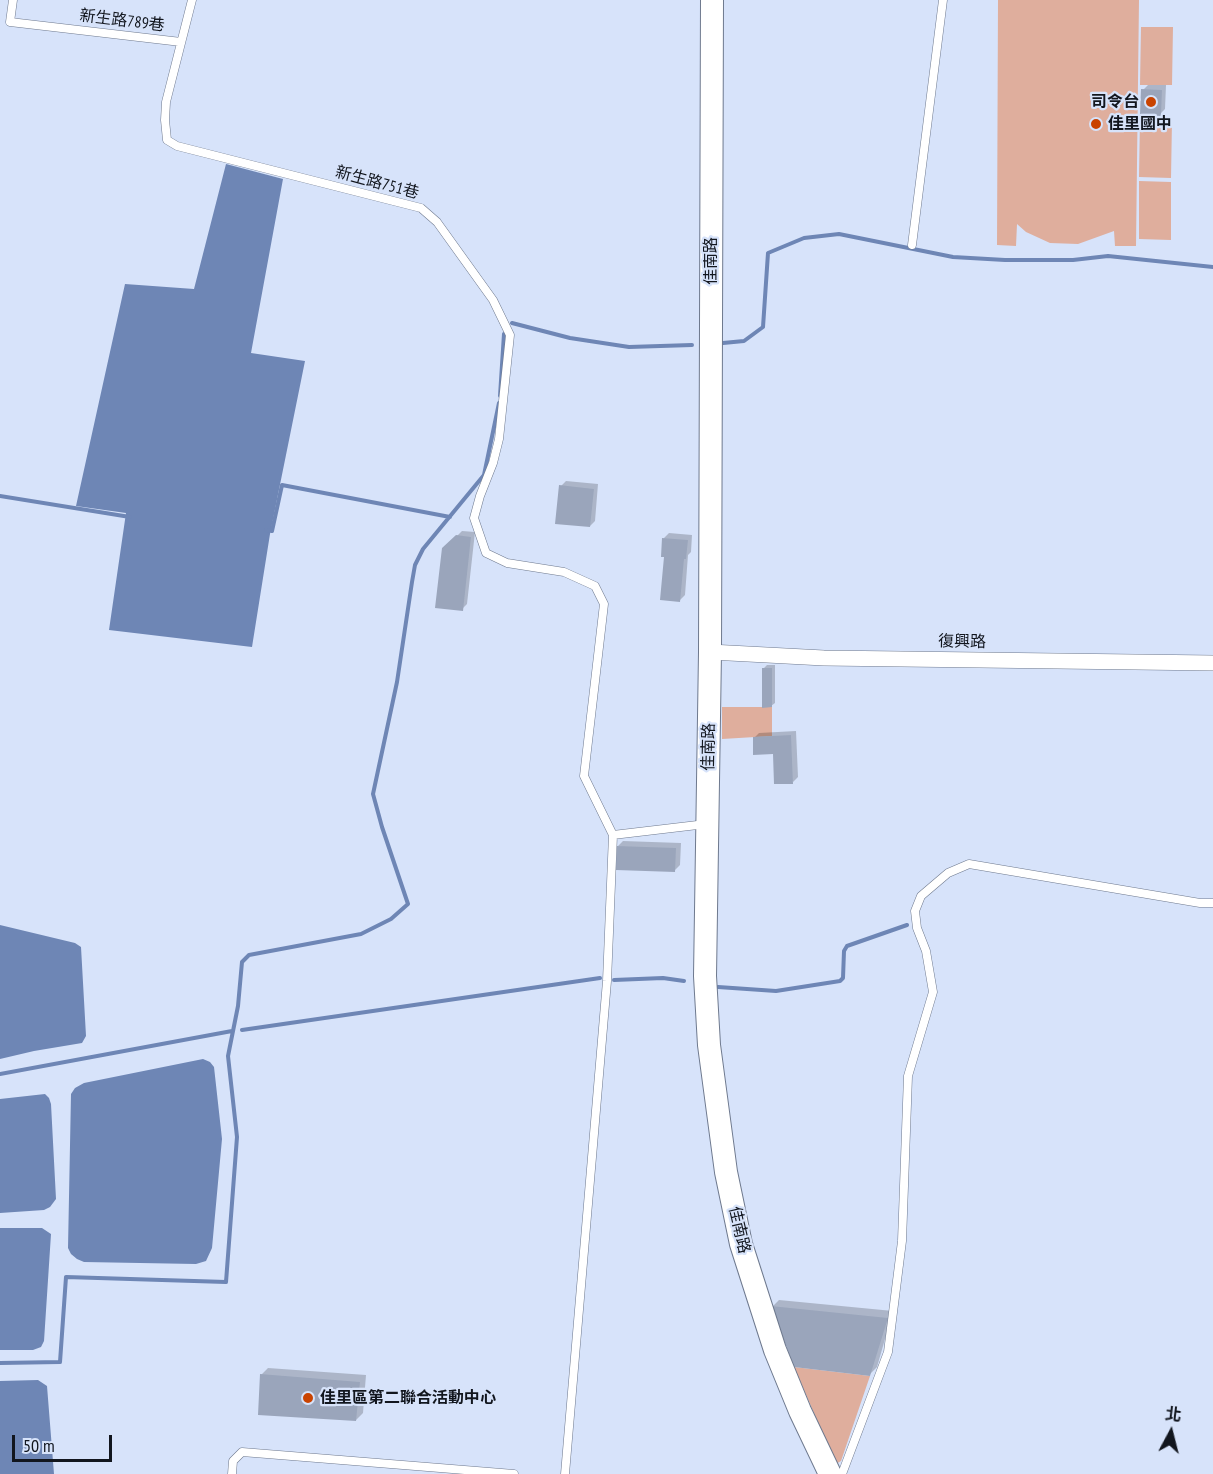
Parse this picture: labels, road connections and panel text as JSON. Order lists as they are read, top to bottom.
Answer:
{
  "streets": {
    "street": ["佳南路", "復興路"],
    "lane": ["新生路789巷", "新生路751巷"]
  },
  "crossings": [
    ["新生路789巷", "新生路751巷"],
    ["佳南路", "復興路"]
  ],
  "places": ["司令台", "佳里國中", "佳里區第二聯合活動中心"],
  "scale_bar": "50 m",
  "north": "top"
}
